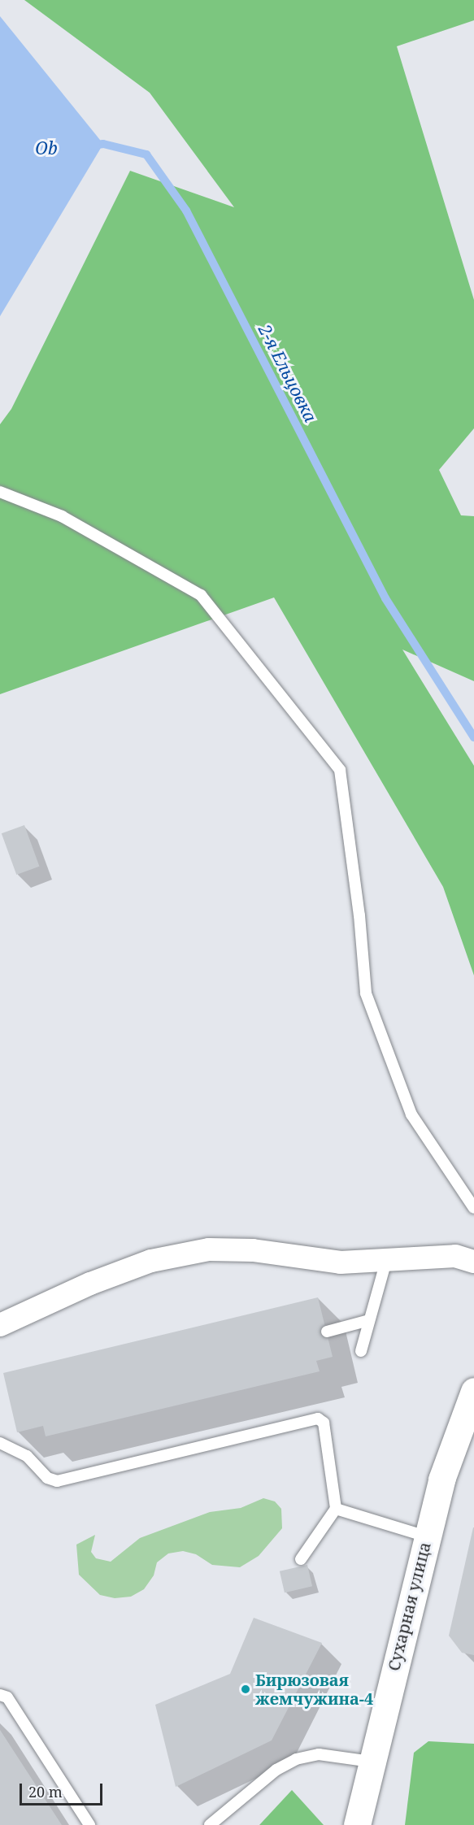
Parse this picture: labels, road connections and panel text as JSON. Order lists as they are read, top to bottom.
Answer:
{
  "streets": {
    "street": ["Сухарная улица"]
  },
  "water": ["Ob", "2-я Ельцовка"],
  "places": ["Бирюзовая жемчужина-4"],
  "scale_bar": "20 m"
}
